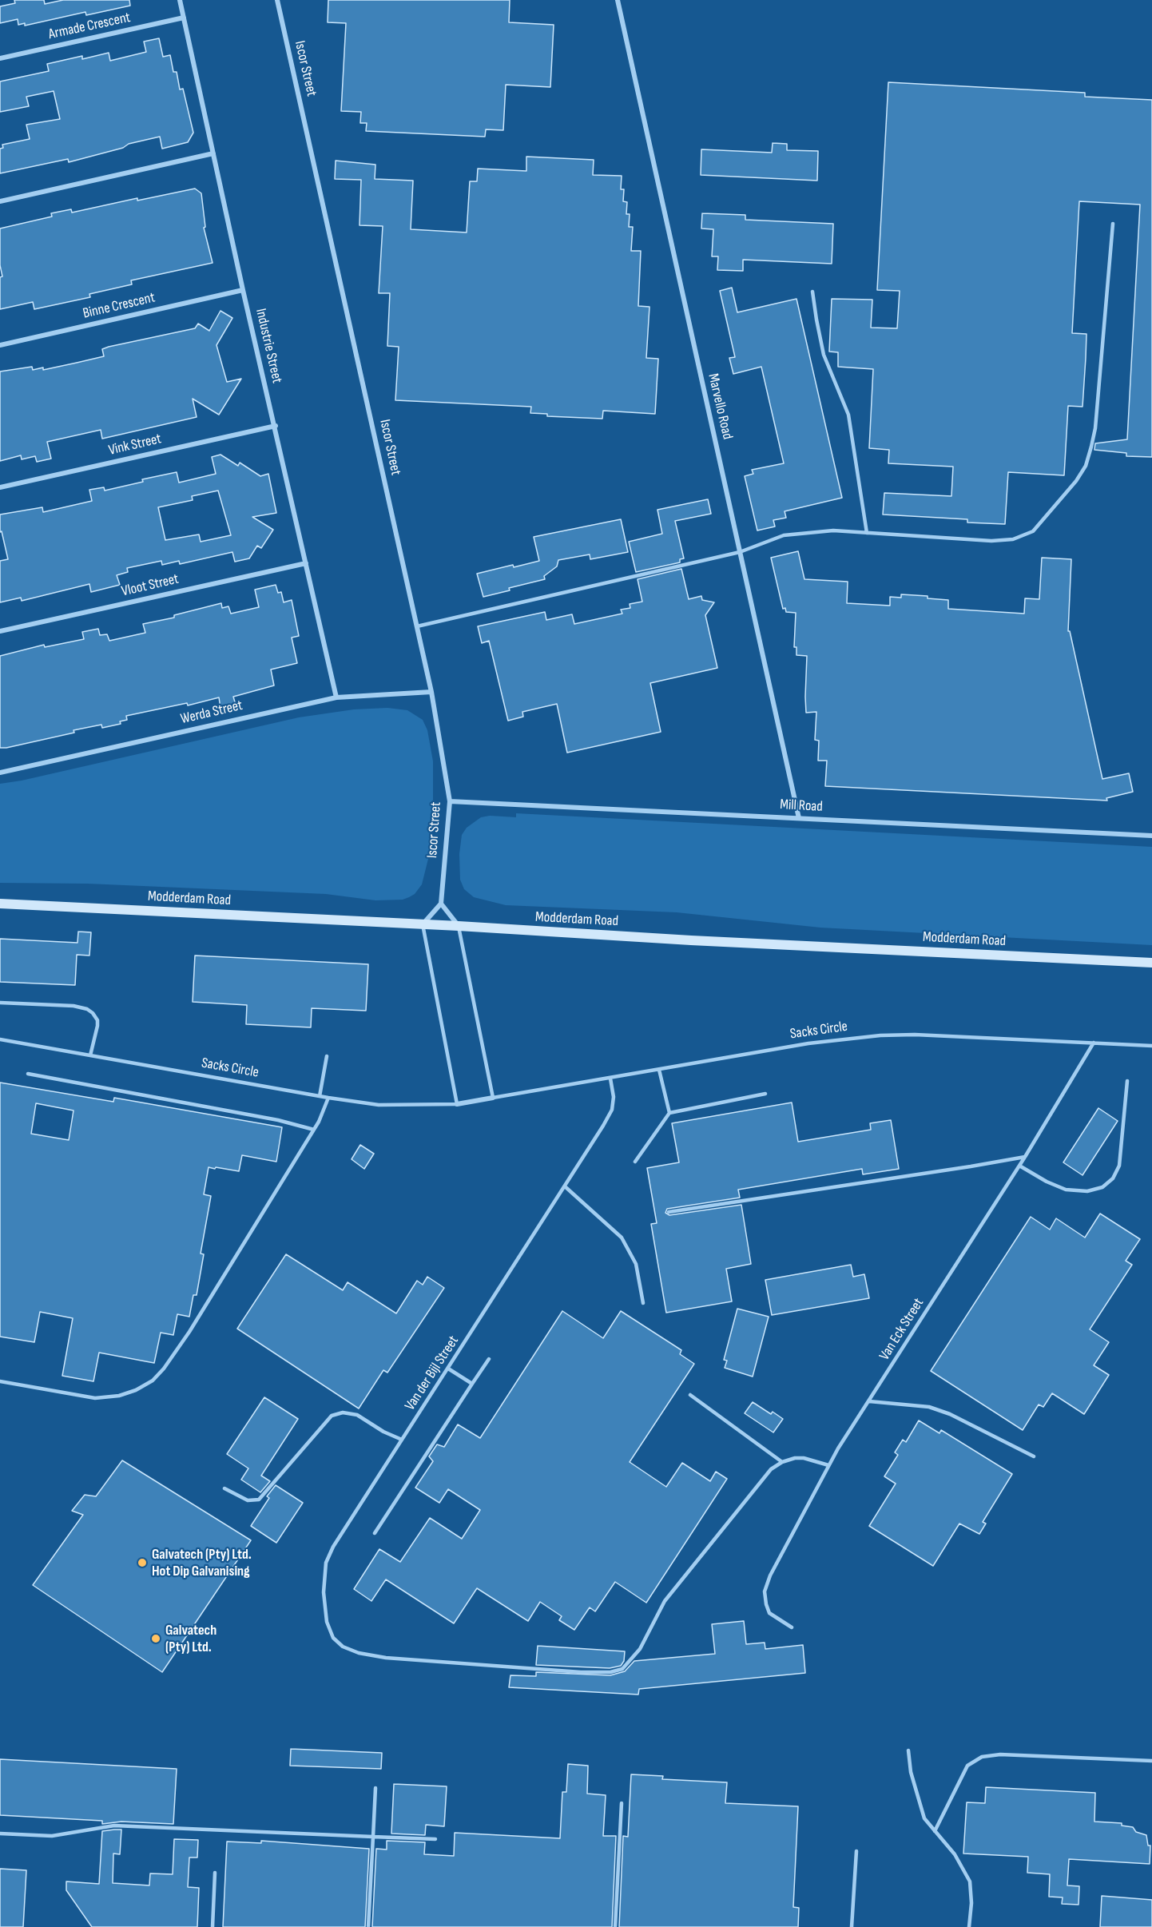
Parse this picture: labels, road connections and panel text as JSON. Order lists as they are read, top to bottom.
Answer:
{
  "streets": {
    "street": [
      "Armade Crescent",
      "Iscor Street",
      "Binne Crescent",
      "Industrie Street",
      "Marvello Road",
      "Vink Street",
      "Vloot Street",
      "Werda Street",
      "Mill Road",
      "Modderdam Road",
      "Sacks Circle"
    ],
    "lane": ["Van Eck Street", "Van der Bijl Street"]
  },
  "crossings": [
    ["Armade Crescent", "Industrie Street"],
    ["Iscor Street", "Werda Street"],
    ["Iscor Street", "Mill Road"],
    ["Binne Crescent", "Industrie Street"],
    ["Industrie Street", "Vink Street"],
    ["Industrie Street", "Vloot Street"],
    ["Industrie Street", "Werda Street"],
    ["Marvello Road", "Mill Road"],
    ["Sacks Circle", "Van Eck Street"],
    ["Sacks Circle", "Van der Bijl Street"]
  ],
  "places": ["Galvatech (Pty) Ltd. Hot Dip Galvanising", "Galvatech (Pty) Ltd."]
}
